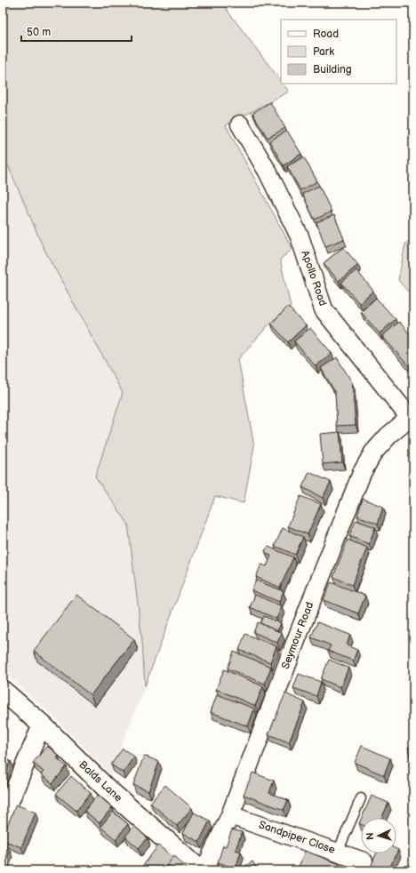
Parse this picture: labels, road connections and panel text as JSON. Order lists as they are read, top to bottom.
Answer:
{
  "streets": {
    "street": [
      "Apollo Road",
      "Seymour Road",
      "Balds Lane",
      "Sandpiper Close"
    ]
  },
  "crossings": [
    ["Apollo Road", "Seymour Road"],
    ["Seymour Road", "Sandpiper Close"]
  ],
  "legend": ["Road", "Park", "Building"],
  "scale_bar": "50 m",
  "north": "left"
}
